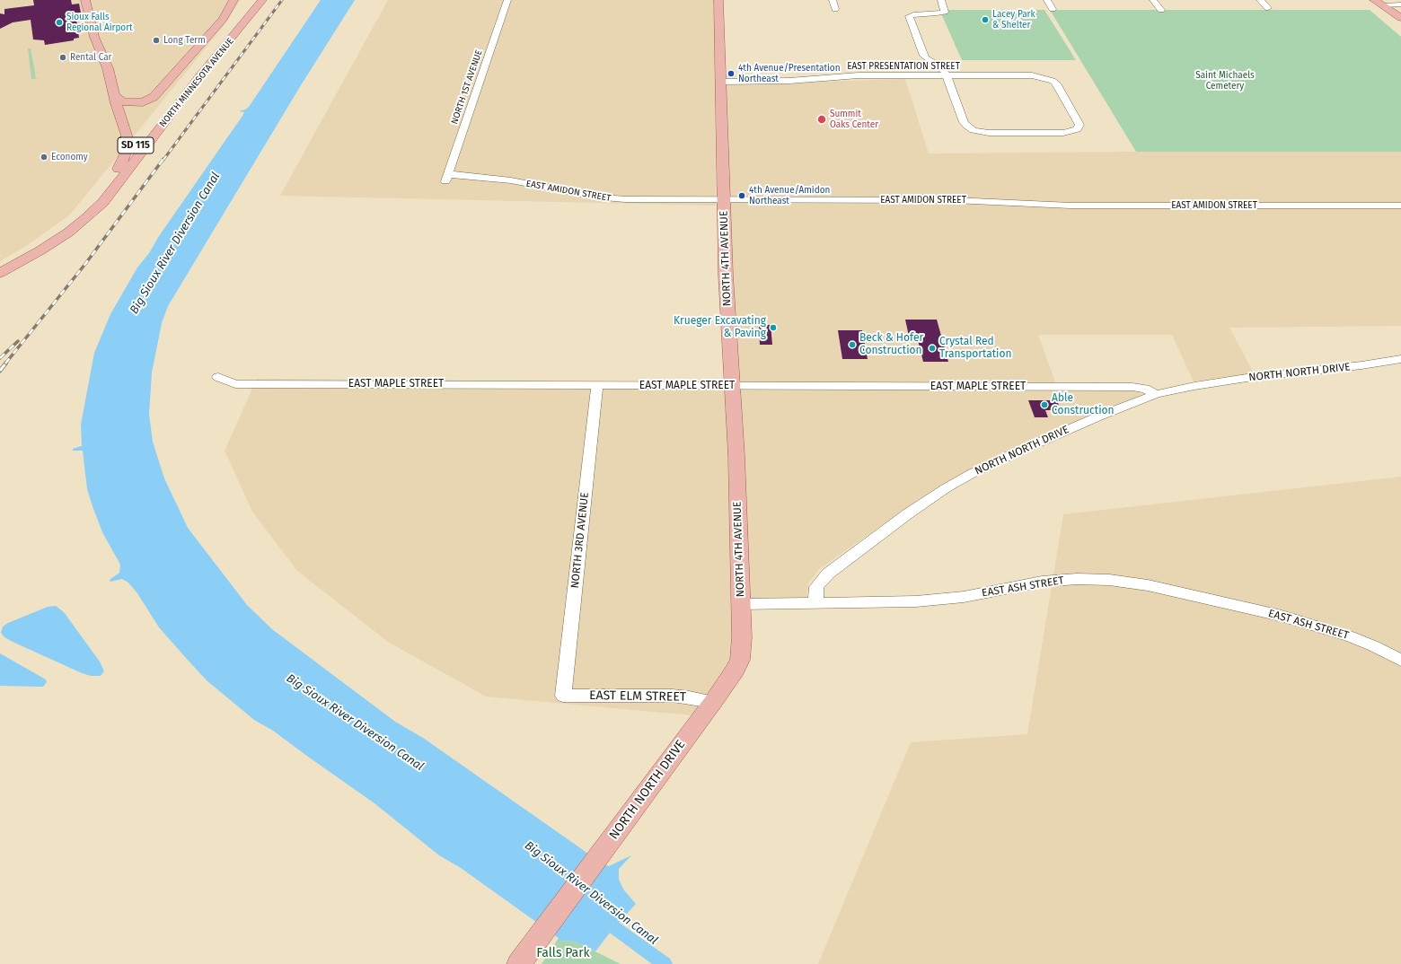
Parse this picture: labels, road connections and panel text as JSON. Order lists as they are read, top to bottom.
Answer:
{
  "streets": {
    "main road": [
      "NORTH MINNESOTA AVENUE",
      "SD 115",
      "NORTH 4TH AVENUE",
      "NORTH NORTH DRIVE"
    ],
    "street": [
      "EAST PRESENTATION STREET",
      "NORTH 1ST AVENUE",
      "EAST AMIDON STREET",
      "EAST MAPLE STREET",
      "NORTH 3RD AVENUE",
      "EAST ASH STREET",
      "EAST ELM STREET"
    ]
  },
  "crossings": [
    ["EAST PRESENTATION STREET", "NORTH 4TH AVENUE"],
    ["NORTH 1ST AVENUE", "EAST AMIDON STREET"],
    ["EAST AMIDON STREET", "NORTH 4TH AVENUE"],
    ["NORTH 4TH AVENUE", "NORTH NORTH DRIVE"],
    ["NORTH 4TH AVENUE", "EAST MAPLE STREET"],
    ["NORTH 4TH AVENUE", "EAST ASH STREET"],
    ["NORTH NORTH DRIVE", "EAST MAPLE STREET"],
    ["NORTH NORTH DRIVE", "EAST ASH STREET"],
    ["NORTH NORTH DRIVE", "EAST ELM STREET"],
    ["EAST MAPLE STREET", "NORTH 3RD AVENUE"],
    ["NORTH 3RD AVENUE", "EAST ELM STREET"]
  ],
  "water": ["Big Sioux River Diversion Canal"],
  "parks": ["Saint Michaels Cemetery", "Falls Park"],
  "places": [
    "Lacey Park & Shelter",
    "Sioux Falls Regional Airport",
    "Long Term",
    "Rental Car",
    "4th Avenue/Presentation Northeast",
    "Summit Oaks Center",
    "Economy",
    "4th Avenue/Amidon Northeast",
    "Krueger Excavating & Paving",
    "Beck & Hofer Construction",
    "Crystal Red Transportation",
    "Able Construction"
  ]
}
